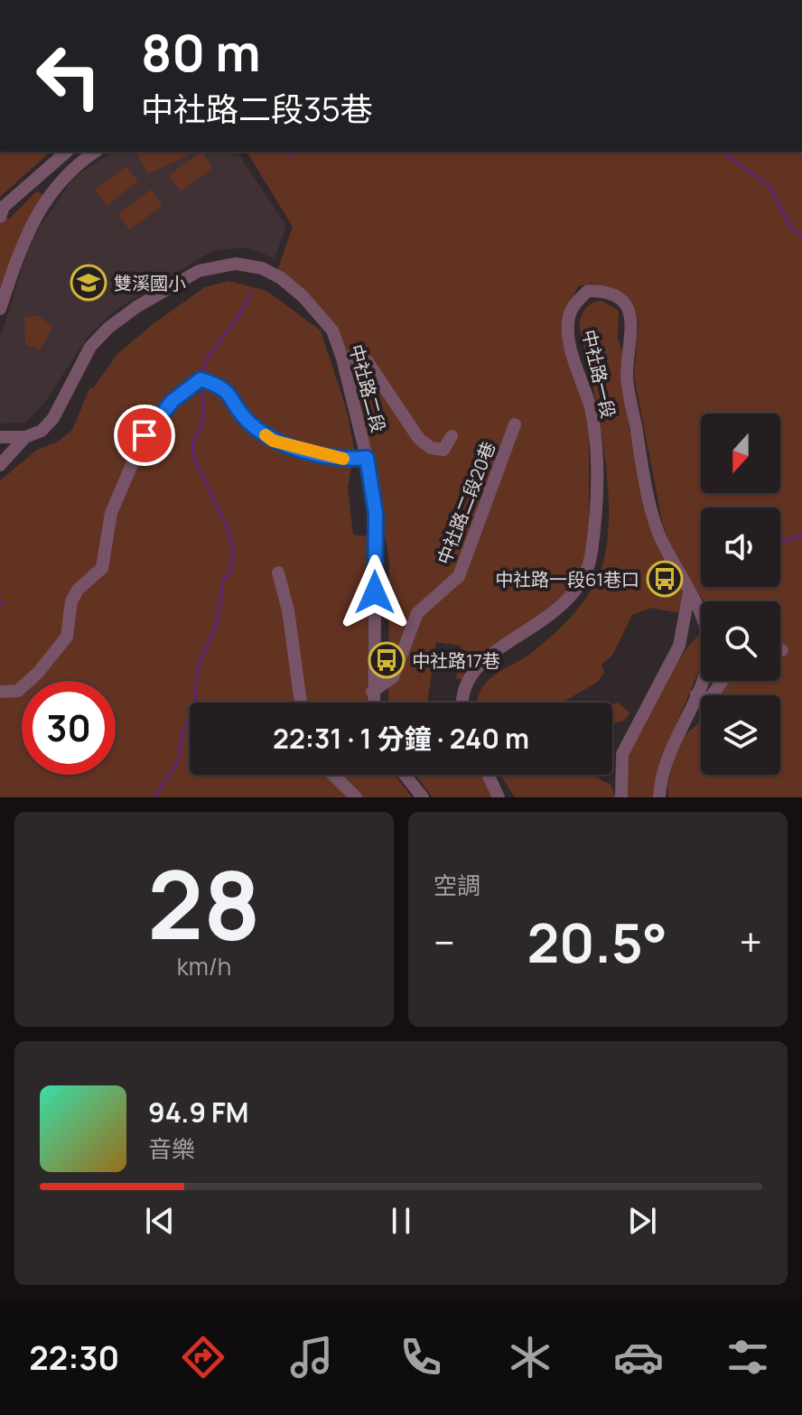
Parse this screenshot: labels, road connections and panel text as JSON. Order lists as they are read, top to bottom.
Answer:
{
  "streets": {
    "street": ["中社路一段", "中社路二段", "中社路二段20巷"]
  },
  "crossings": [
    ["中社路二段", "中社路二段20巷"]
  ],
  "places": {
    "school or university": ["雙溪國小"],
    "bus stop": ["中社路一段61巷口", "中社路17巷"]
  },
  "north": "bottom",
  "page": {
    "turn": ["80 m", "中社路二段35巷"],
    "limit": "30",
    "trip": "22:31 · 1 分鐘 · 240 m",
    "tile": [
      ["28", "km/h"],
      "空調"
    ],
    "heat": ["−", "20.5°", "+"],
    "song": ["94.9 FM", "音樂"],
    "tabs": "22:30"
  }
}
